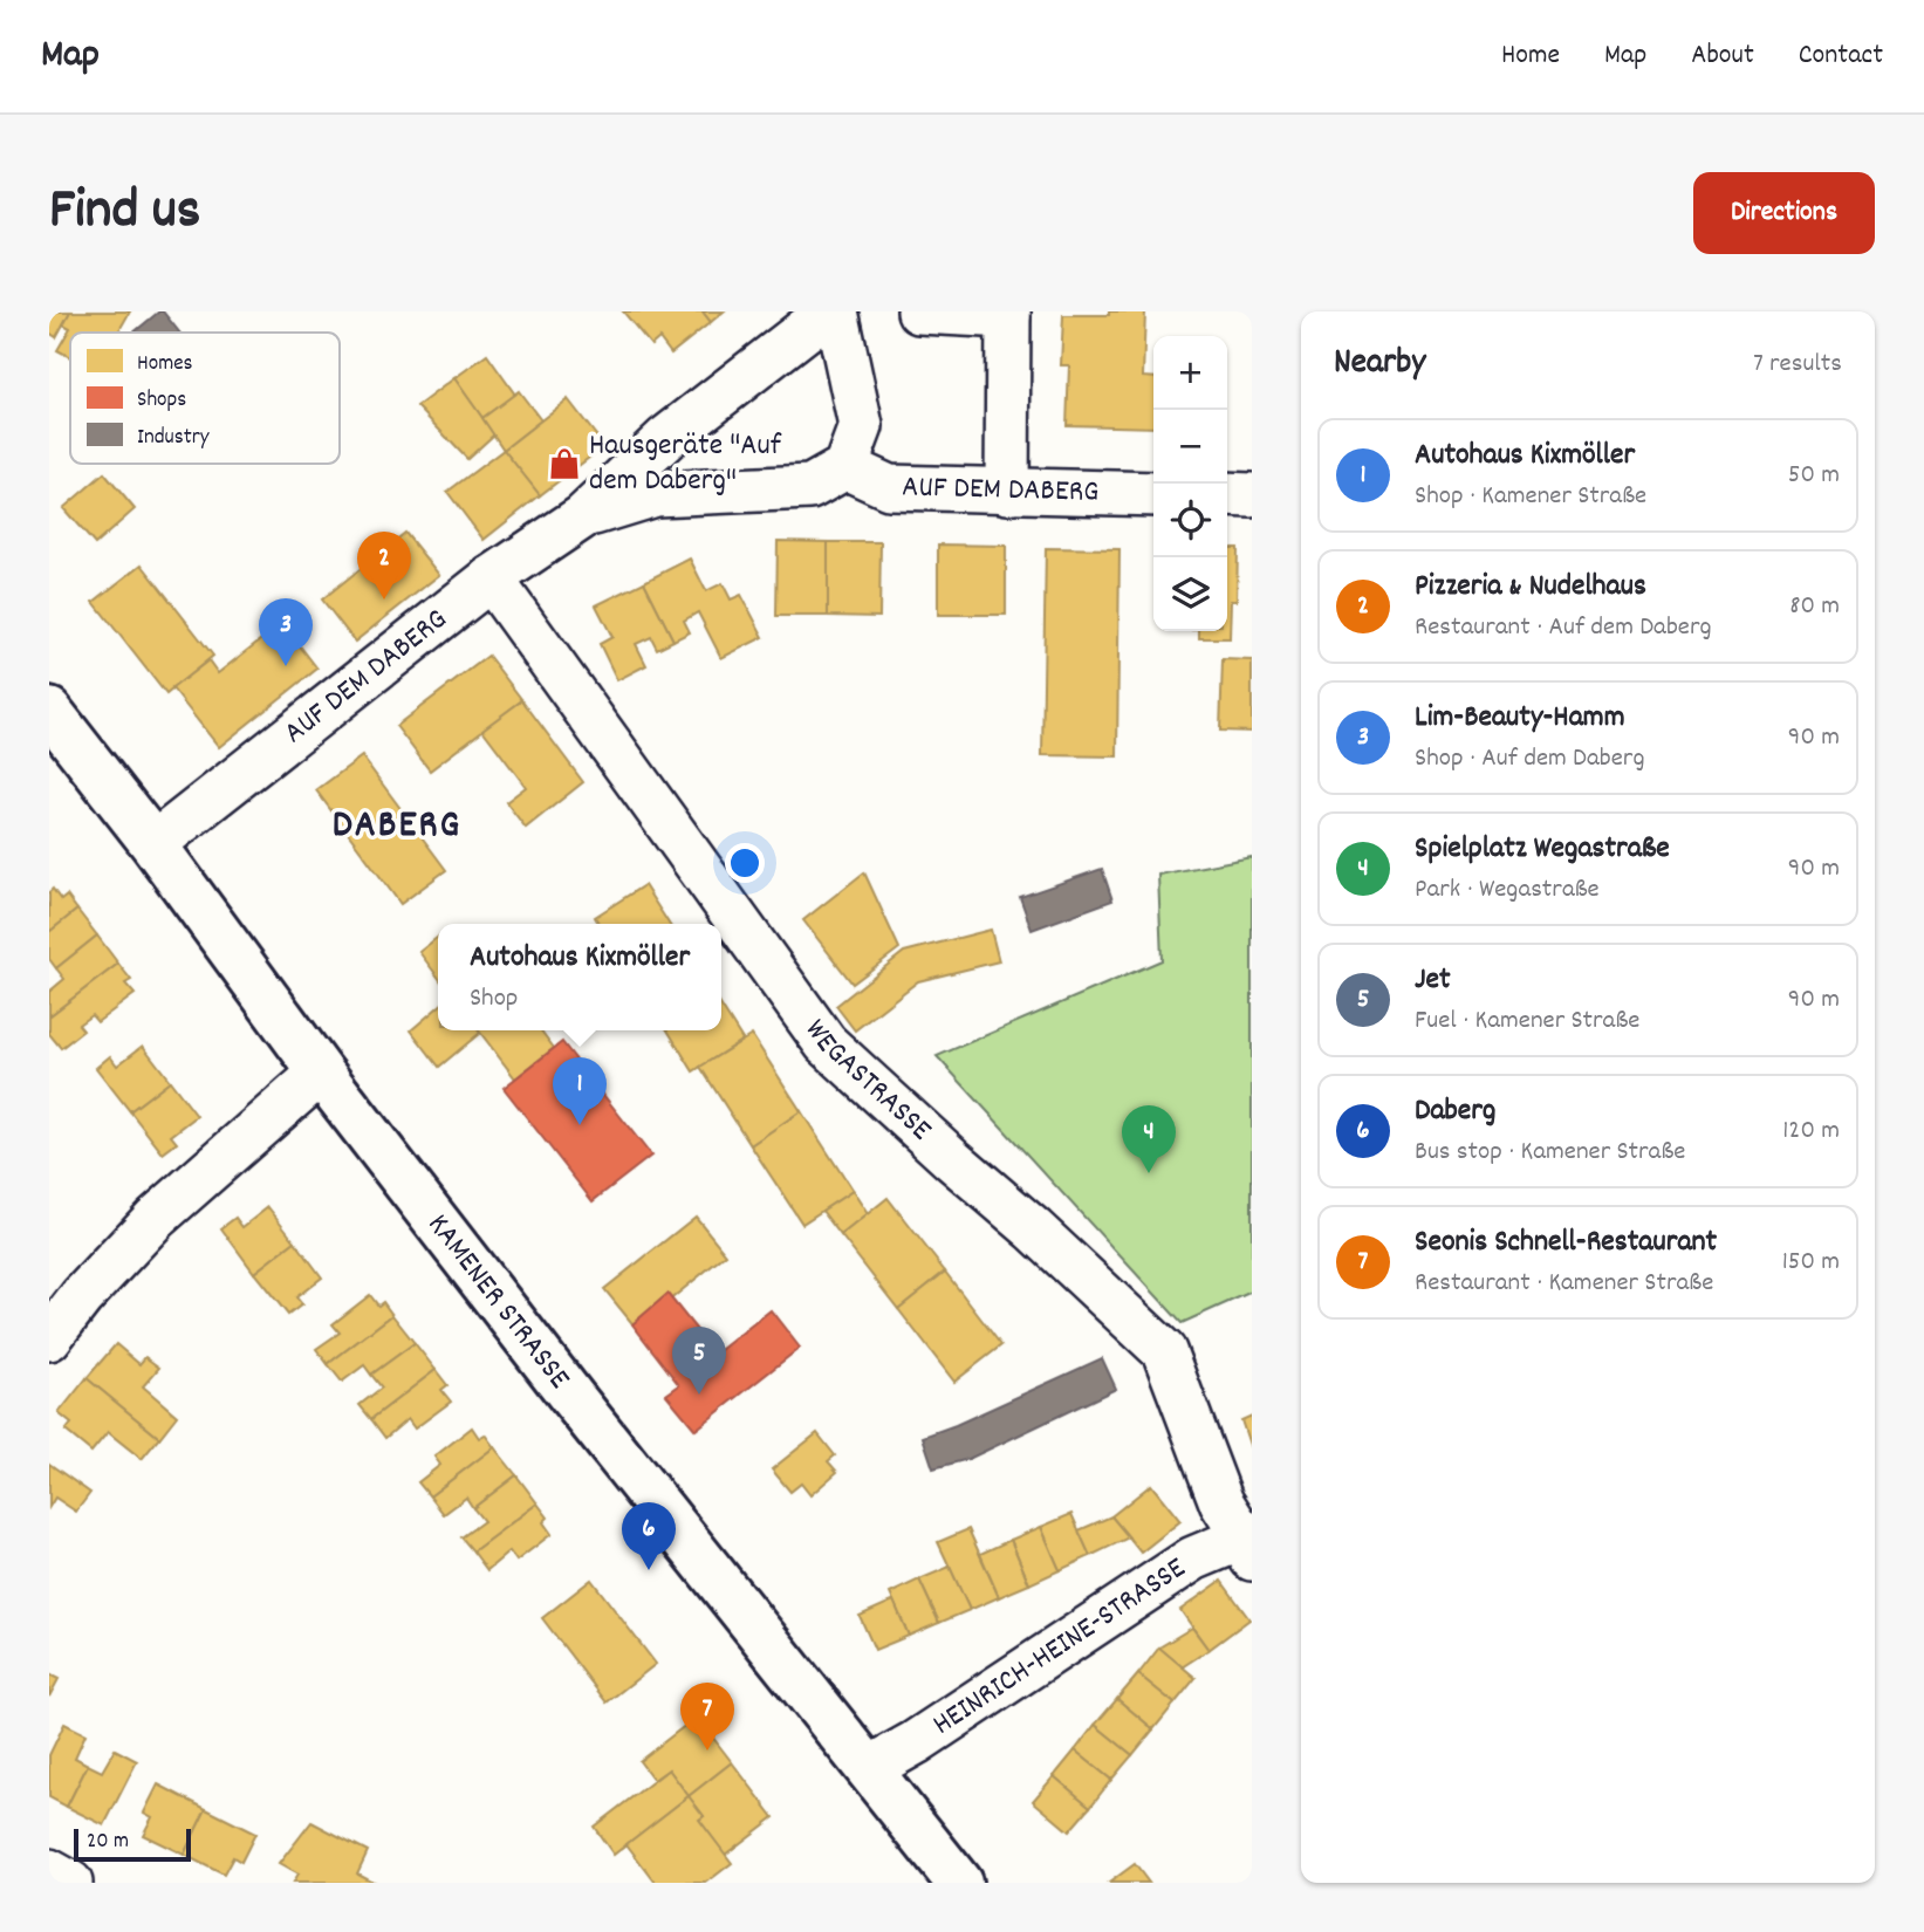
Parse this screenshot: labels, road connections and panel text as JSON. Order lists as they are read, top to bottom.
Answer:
{
  "streets": {
    "main road": ["KAMENER STRASSE"],
    "street": ["AUF DEM DABERG", "WEGASTRASSE", "HEINRICH-HEINE-STRASSE"]
  },
  "crossings": [
    ["AUF DEM DABERG", "WEGASTRASSE"],
    ["AUF DEM DABERG", "KAMENER STRASSE"],
    ["WEGASTRASSE", "HEINRICH-HEINE-STRASSE"],
    ["KAMENER STRASSE", "HEINRICH-HEINE-STRASSE"]
  ],
  "districts": ["DABERG"],
  "places": {
    "shop": ["Hausgeräte \"Auf dem Daberg\""]
  },
  "legend": ["Homes", "Shops", "Industry"],
  "scale_bar": "20 m",
  "page": {
    "header": "Map",
    "nav": [
      "Home",
      "Map",
      "About",
      "Contact"
    ],
    "title": "Find us",
    "buttons": "Directions",
    "heading": ["Nearby", "7 results"],
    "map_buttons": ["+", "−"],
    "list": [
      {
        "mark": "1",
        "name": "Autohaus Kixmöller",
        "note": "Shop · Kamener Straße",
        "value": "50 m"
      },
      {
        "mark": "2",
        "name": "Pizzeria & Nudelhaus",
        "note": "Restaurant · Auf dem Daberg",
        "value": "80 m"
      },
      {
        "mark": "3",
        "name": "Lim-Beauty-Hamm",
        "note": "Shop · Auf dem Daberg",
        "value": "90 m"
      },
      {
        "mark": "4",
        "name": "Spielplatz Wegastraße",
        "note": "Park · Wegastraße",
        "value": "90 m"
      },
      {
        "mark": "5",
        "name": "Jet",
        "note": "Fuel · Kamener Straße",
        "value": "90 m"
      },
      {
        "mark": "6",
        "name": "Daberg",
        "note": "Bus stop · Kamener Straße",
        "value": "120 m"
      },
      {
        "mark": "7",
        "name": "Seonis Schnell-Restaurant",
        "note": "Restaurant · Kamener Straße",
        "value": "150 m"
      }
    ],
    "pins": [
      "2",
      "3",
      "1",
      "4",
      "5",
      "6",
      "7"
    ],
    "popup": ["Autohaus Kixmöller", "Shop"],
    "scale": "20 m"
  }
}
